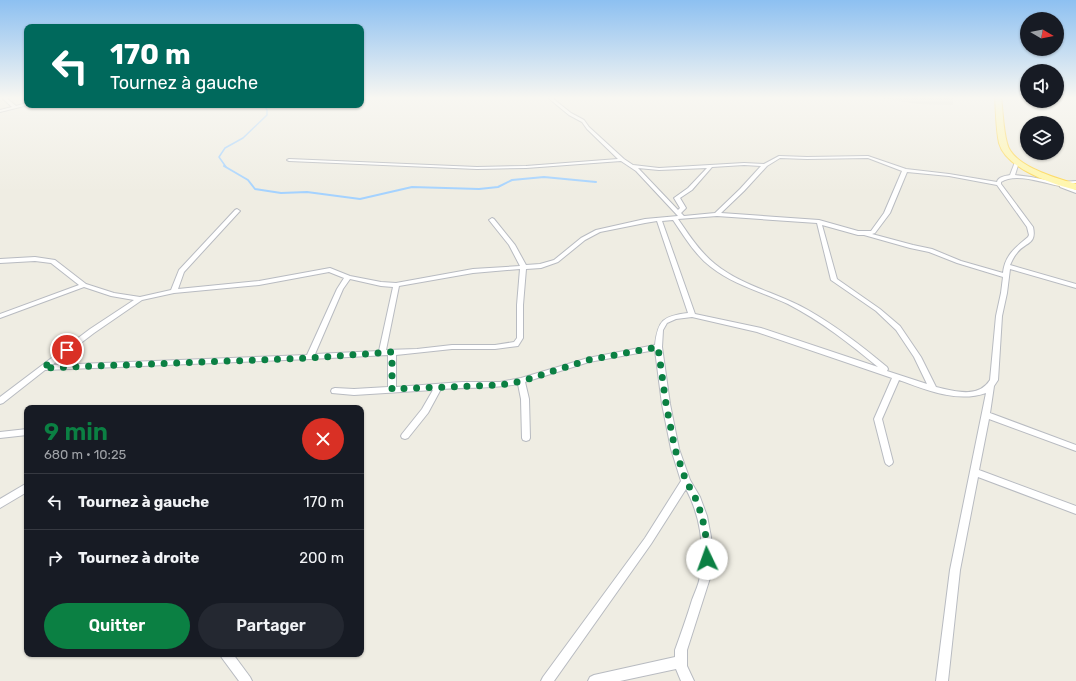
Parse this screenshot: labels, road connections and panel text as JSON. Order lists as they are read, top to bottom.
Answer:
{
  "north": "right",
  "page": {
    "turn": ["170 m", "Tournez à gauche"],
    "heading": ["9 min", "680 m · 10:25"],
    "list": [
      {
        "name": "Tournez à gauche",
        "value": "170 m"
      },
      {
        "name": "Tournez à droite",
        "value": "200 m"
      }
    ],
    "buttons": ["Quitter", "Partager"]
  }
}
